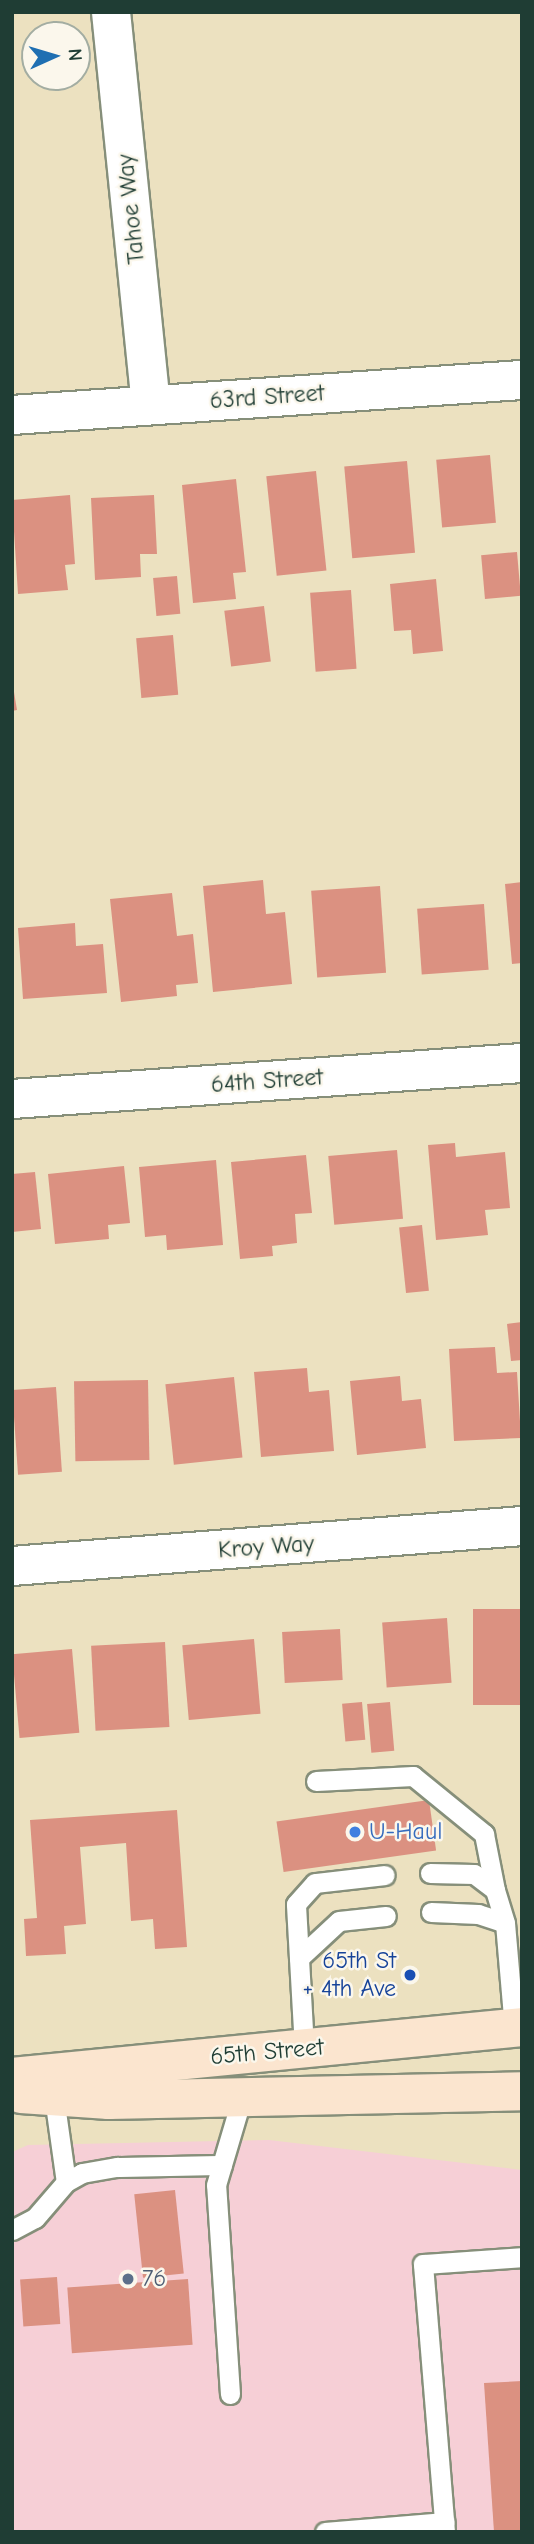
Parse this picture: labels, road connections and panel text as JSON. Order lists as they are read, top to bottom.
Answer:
{
  "streets": {
    "main road": ["65th Street"],
    "street": [
      "Tahoe Way",
      "63rd Street",
      "64th Street",
      "Kroy Way"
    ]
  },
  "crossings": [
    ["Tahoe Way", "63rd Street"]
  ],
  "places": ["U-Haul", "65th St + 4th Ave", "76"],
  "north": "right"
}
